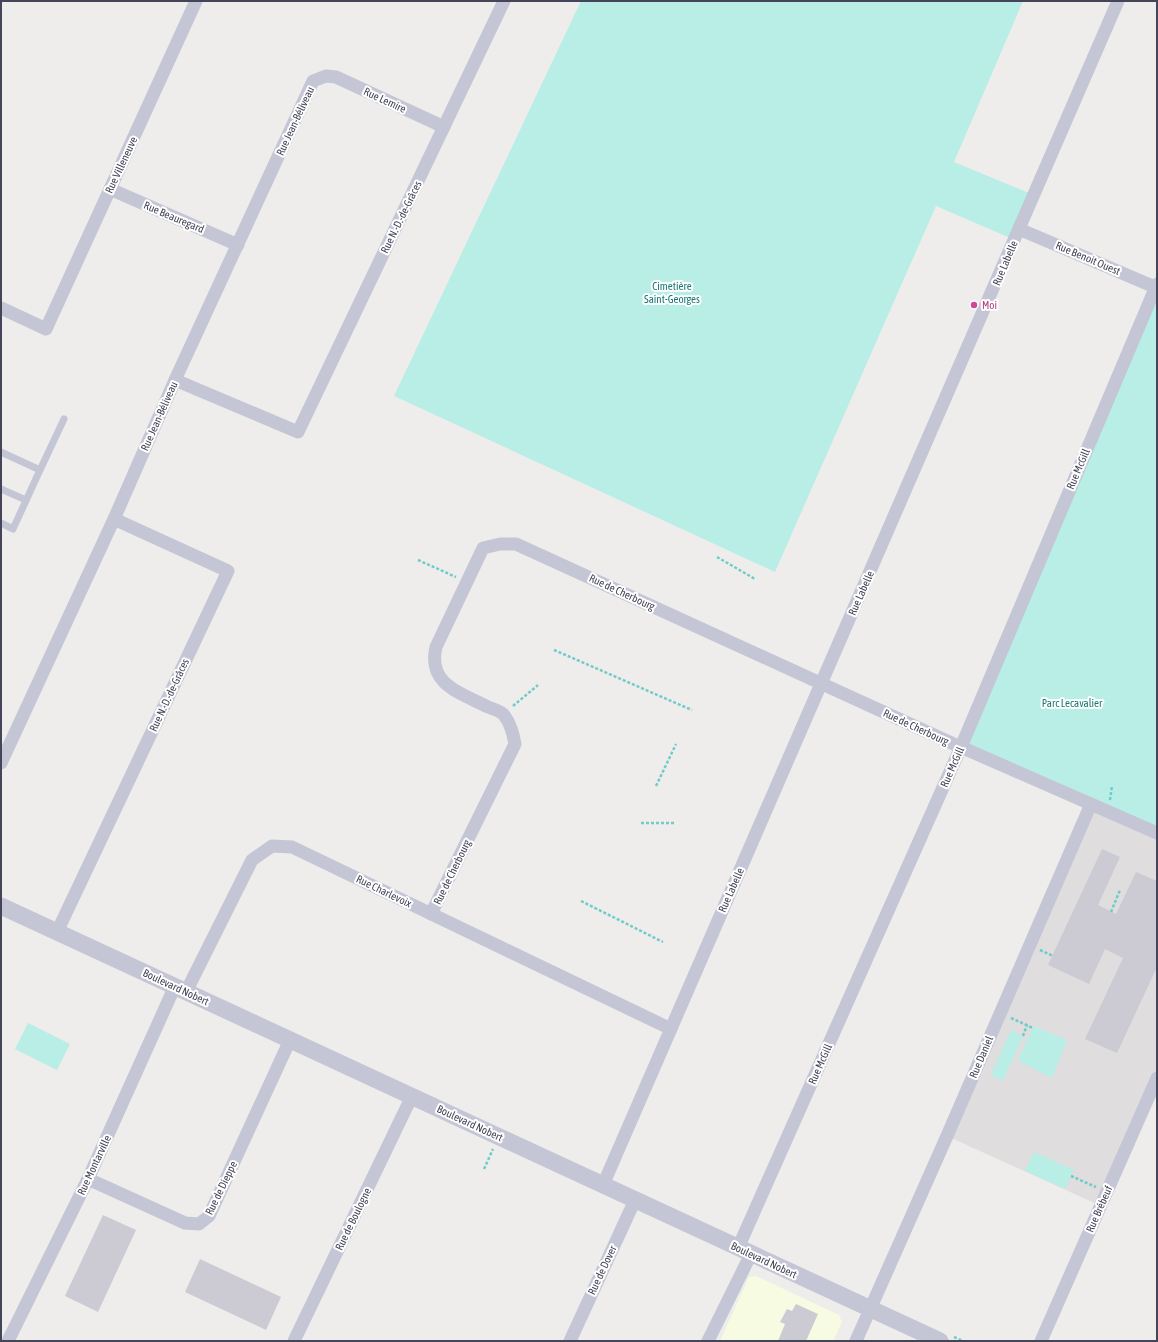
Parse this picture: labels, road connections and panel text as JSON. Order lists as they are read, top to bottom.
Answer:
{
  "streets": {
    "street": [
      "Rue Lemire",
      "Rue Jean-Béliveau",
      "Rue Villeneuve",
      "Rue Beauregard",
      "Rue N.-D.-de-Grâces",
      "Rue Benoit Ouest",
      "Rue Labelle",
      "Rue McGill",
      "Rue de Cherbourg",
      "Rue Charlevoix",
      "Boulevard Nobert",
      "Rue Daniel",
      "Rue Montarville",
      "Rue de Dieppe",
      "Rue Brébeuf",
      "Rue de Boulogne",
      "Rue de Dover"
    ]
  },
  "crossings": [
    ["Rue Lemire", "Rue Jean-Béliveau"],
    ["Rue Lemire", "Rue N.-D.-de-Grâces"],
    ["Rue Jean-Béliveau", "Rue Beauregard"],
    ["Rue Jean-Béliveau", "Rue N.-D.-de-Grâces"],
    ["Rue Villeneuve", "Rue Beauregard"],
    ["Rue N.-D.-de-Grâces", "Boulevard Nobert"],
    ["Rue Benoit Ouest", "Rue Labelle"],
    ["Rue Benoit Ouest", "Rue McGill"],
    ["Rue Labelle", "Rue de Cherbourg"],
    ["Rue Labelle", "Rue Charlevoix"],
    ["Rue Labelle", "Boulevard Nobert"],
    ["Rue McGill", "Rue de Cherbourg"],
    ["Rue McGill", "Boulevard Nobert"],
    ["Rue de Cherbourg", "Rue Charlevoix"],
    ["Rue de Cherbourg", "Rue Daniel"],
    ["Rue Charlevoix", "Boulevard Nobert"],
    ["Rue Charlevoix", "Rue Montarville"],
    ["Boulevard Nobert", "Rue Daniel"],
    ["Boulevard Nobert", "Rue Montarville"],
    ["Boulevard Nobert", "Rue de Dieppe"],
    ["Boulevard Nobert", "Rue de Boulogne"],
    ["Boulevard Nobert", "Rue de Dover"],
    ["Rue Montarville", "Rue de Dieppe"]
  ],
  "parks": ["Cimetière Saint-Georges", "Parc Lecavalier"],
  "places": ["Moi"]
}
